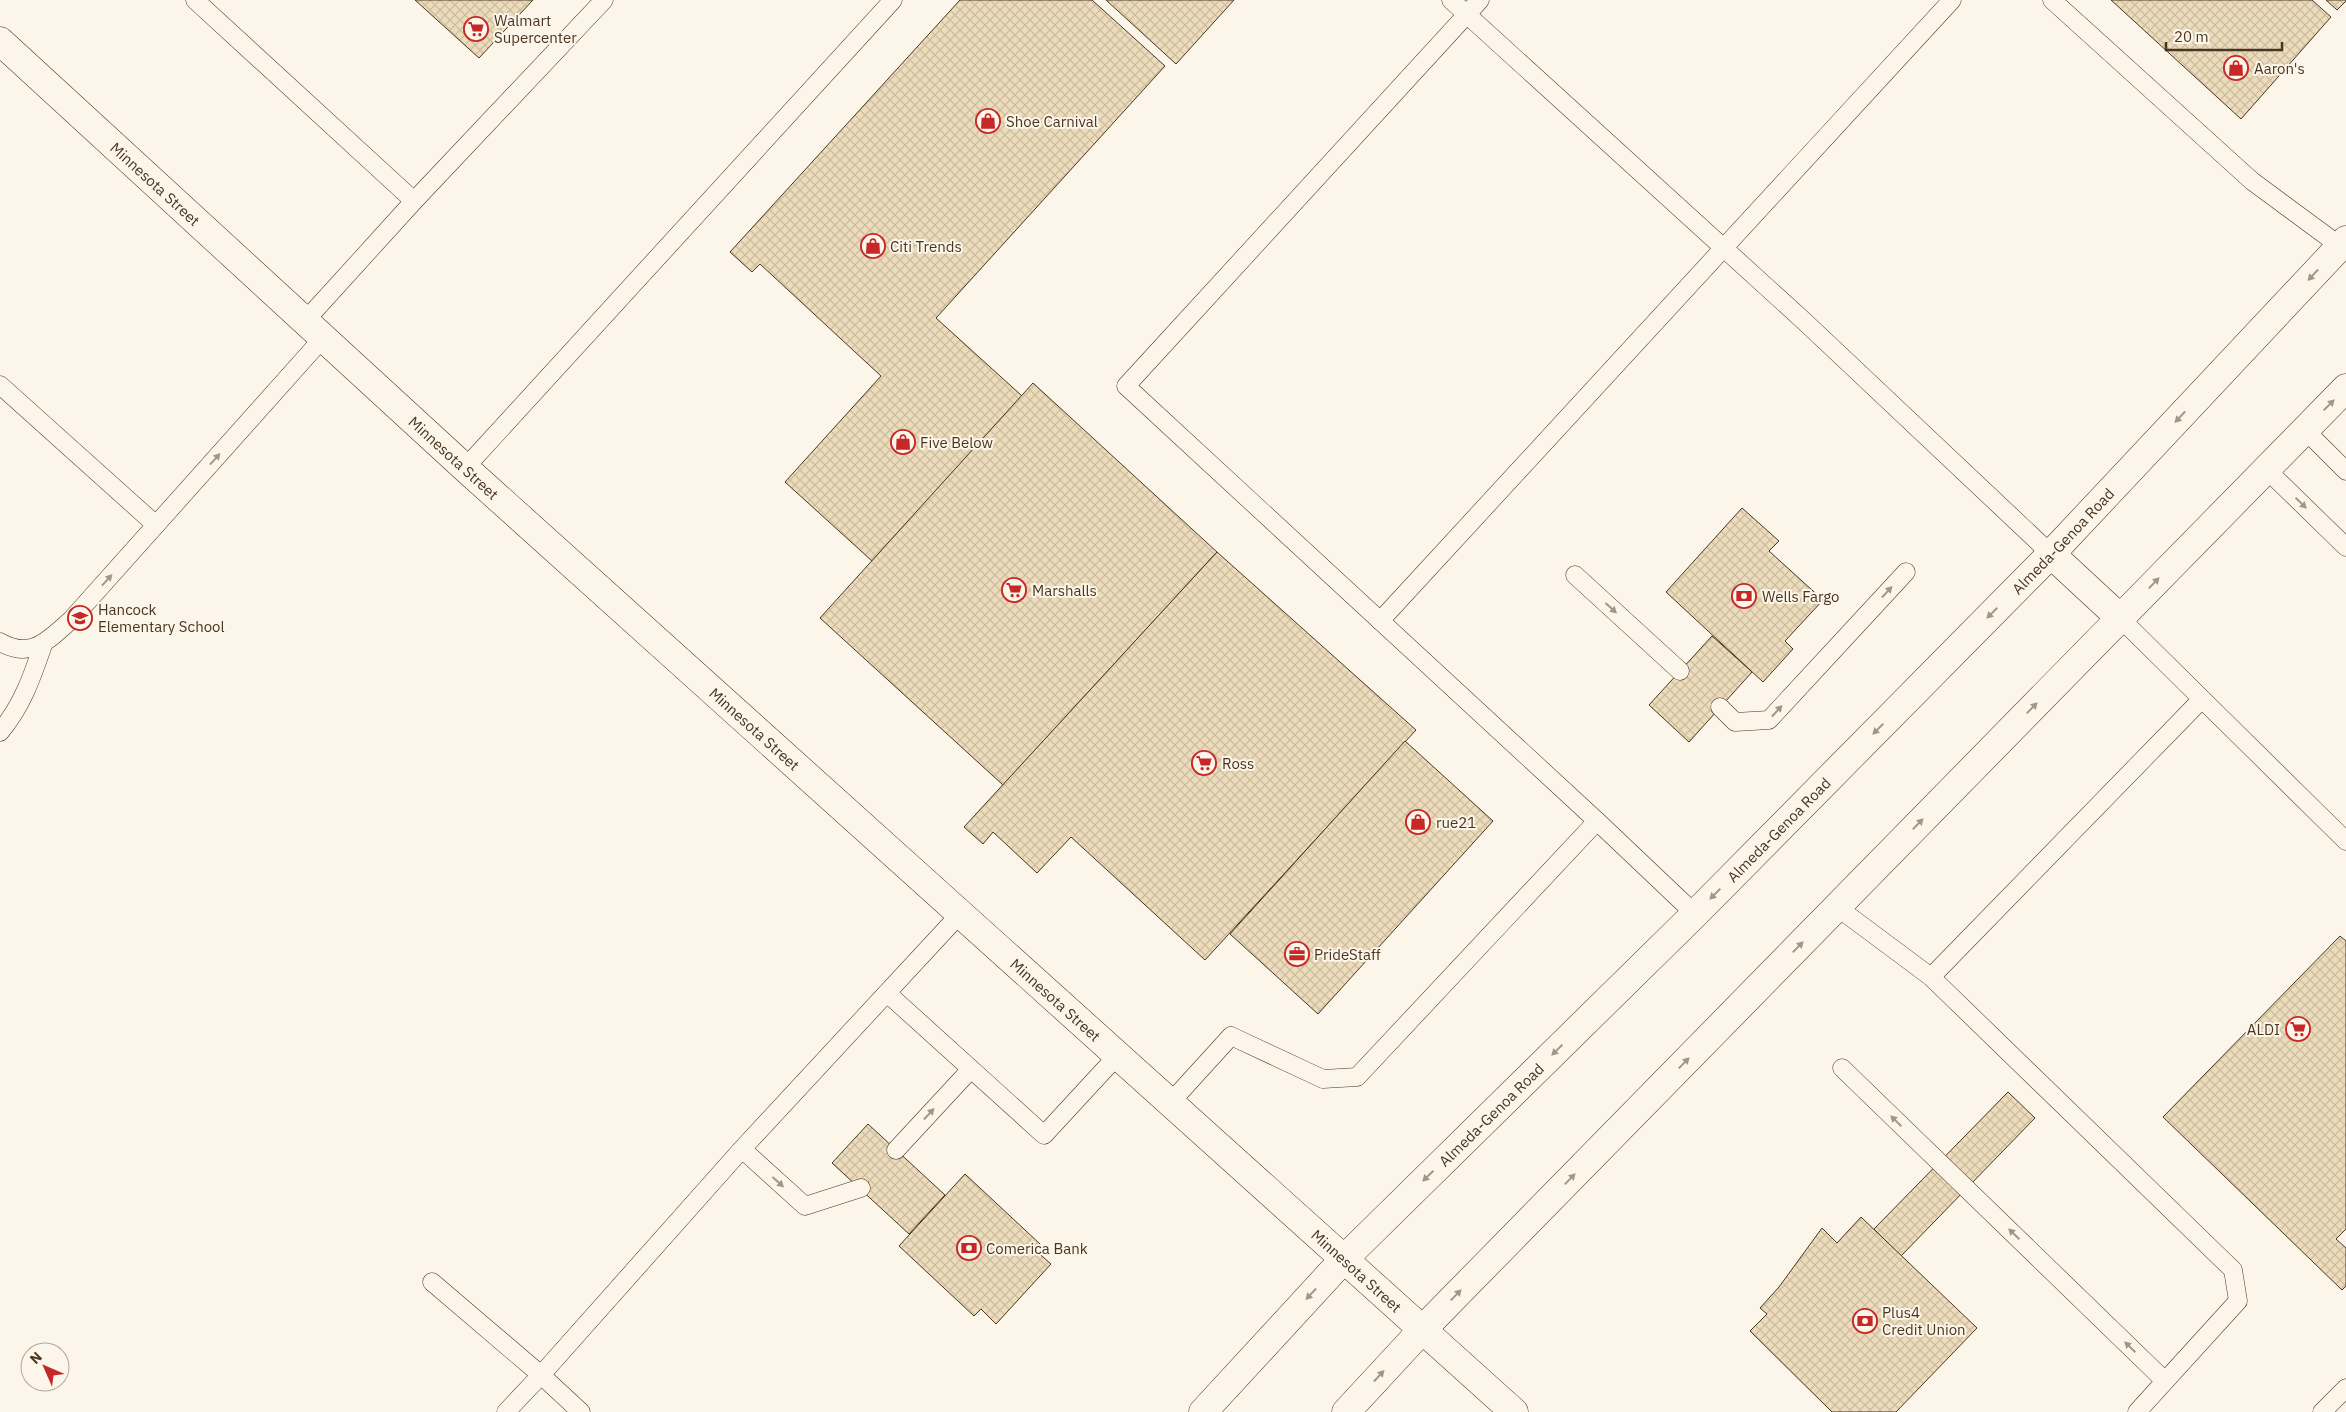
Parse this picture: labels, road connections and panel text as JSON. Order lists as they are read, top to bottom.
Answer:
{
  "streets": {
    "main road": ["Minnesota Street", "Almeda-Genoa Road"]
  },
  "crossings": [
    ["Minnesota Street", "Almeda-Genoa Road"]
  ],
  "places": {
    "supermarket": [
      "Walmart Supercenter",
      "Marshalls",
      "Ross",
      "ALDI"
    ],
    "shop": [
      "Aaron's",
      "Shoe Carnival",
      "Citi Trends",
      "Five Below",
      "rue21"
    ],
    "bank": ["Wells Fargo", "Comerica Bank", "Plus4 Credit Union"],
    "school or university": ["Hancock Elementary School"],
    "office": ["PrideStaff"]
  },
  "scale_bar": "20 m",
  "north": "top left"
}
